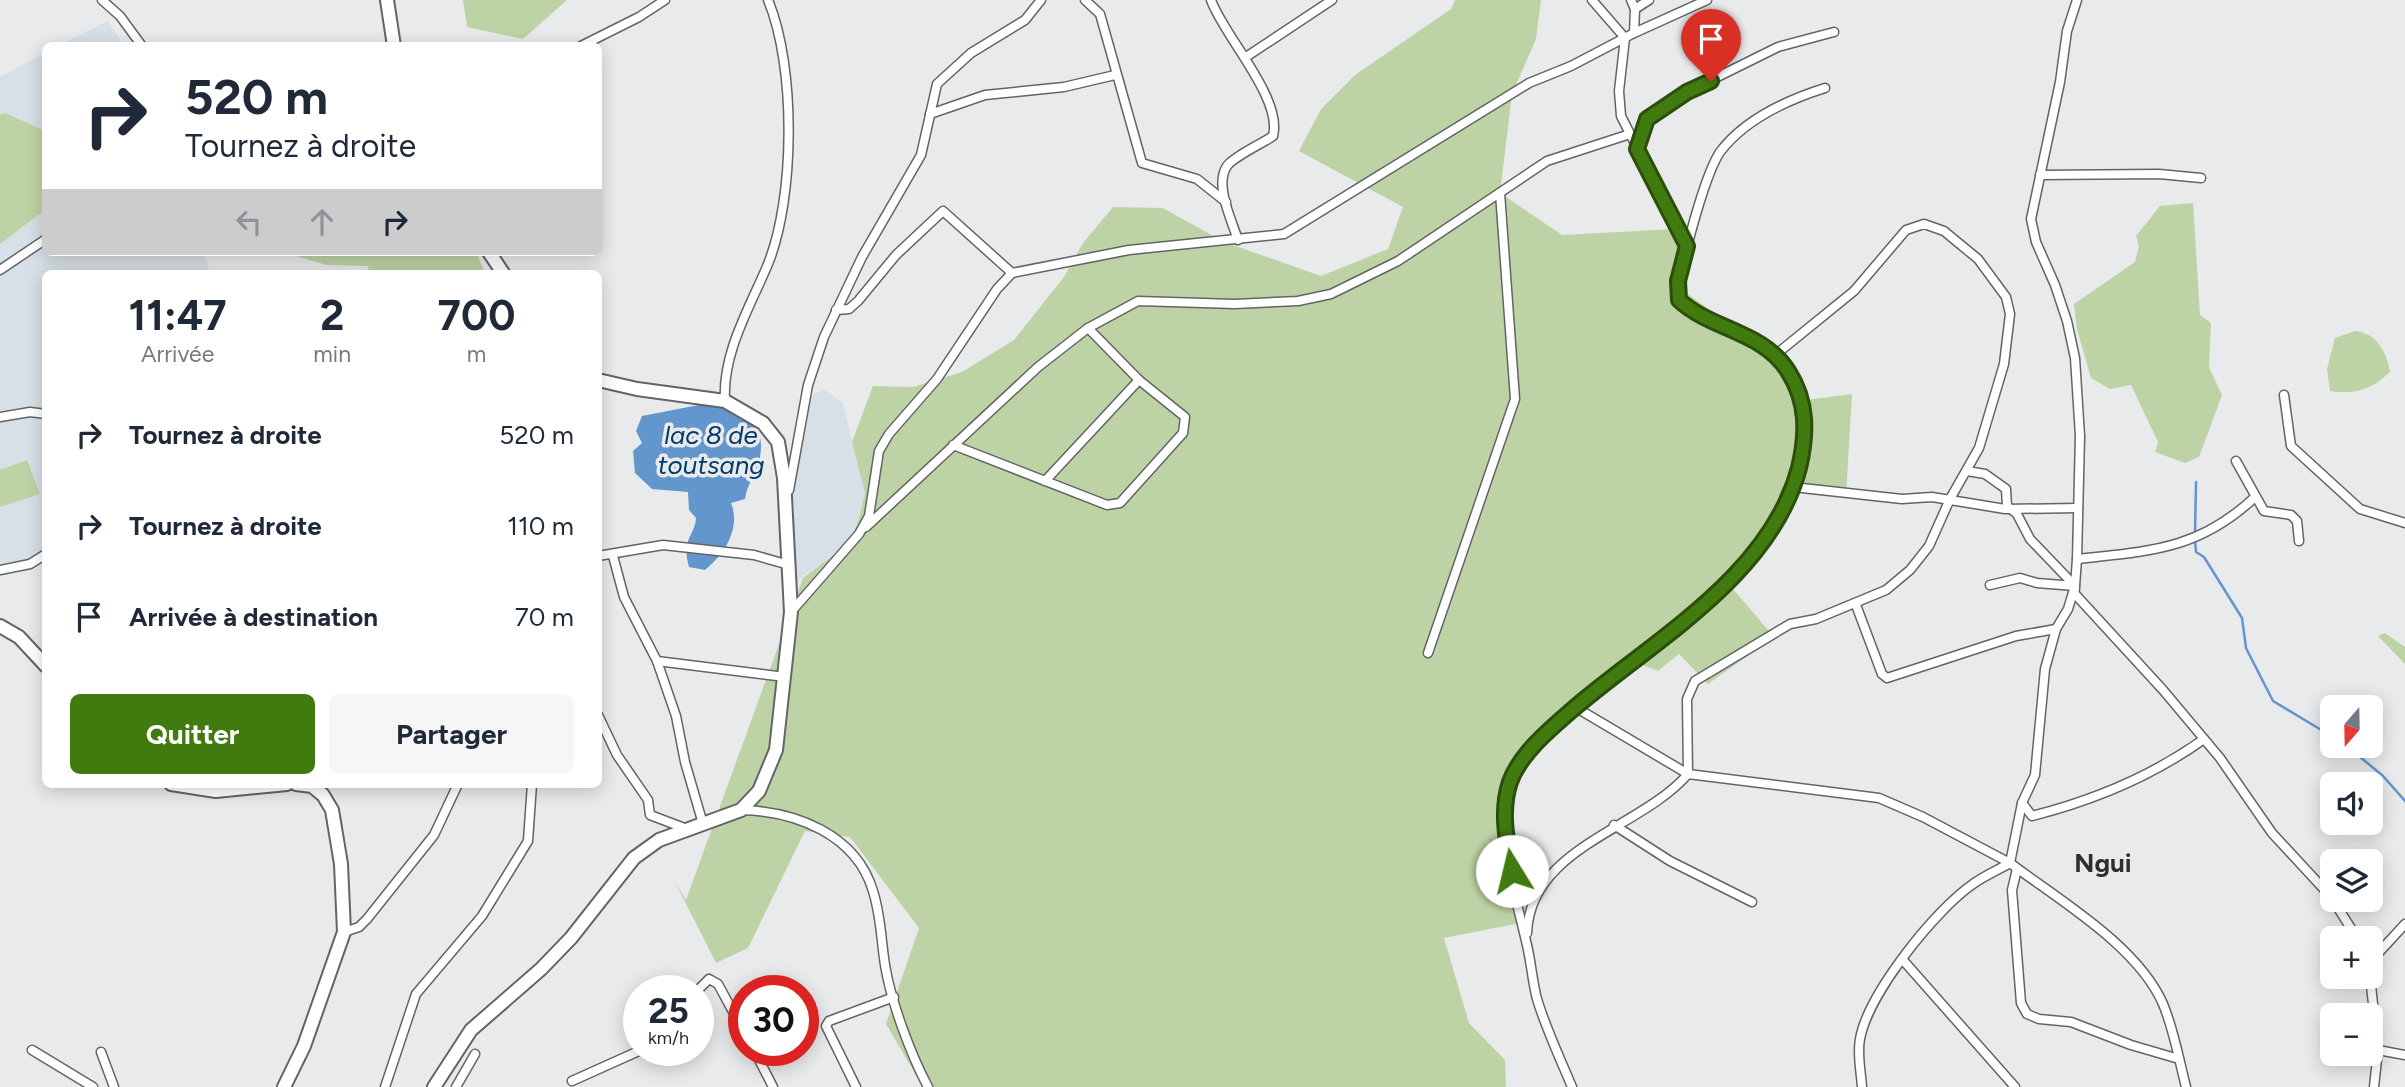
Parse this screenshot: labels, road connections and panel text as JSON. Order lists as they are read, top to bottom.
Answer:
{
  "districts": ["Ngui"],
  "water": ["lac 8 de toutsang"],
  "north": "bottom",
  "page": {
    "turn": ["520 m", "Tournez à droite"],
    "eta": [
      "11:47",
      "Arrivée",
      "2",
      "min",
      "700",
      "m"
    ],
    "list": [
      {
        "name": "Tournez à droite",
        "value": "520 m"
      },
      {
        "name": "Tournez à droite",
        "value": "110 m"
      },
      {
        "name": "Arrivée à destination",
        "value": "70 m"
      }
    ],
    "buttons": ["Quitter", "Partager"],
    "map_buttons": ["+", "−"],
    "speed": "25 km/h",
    "limit": "30"
  }
}
